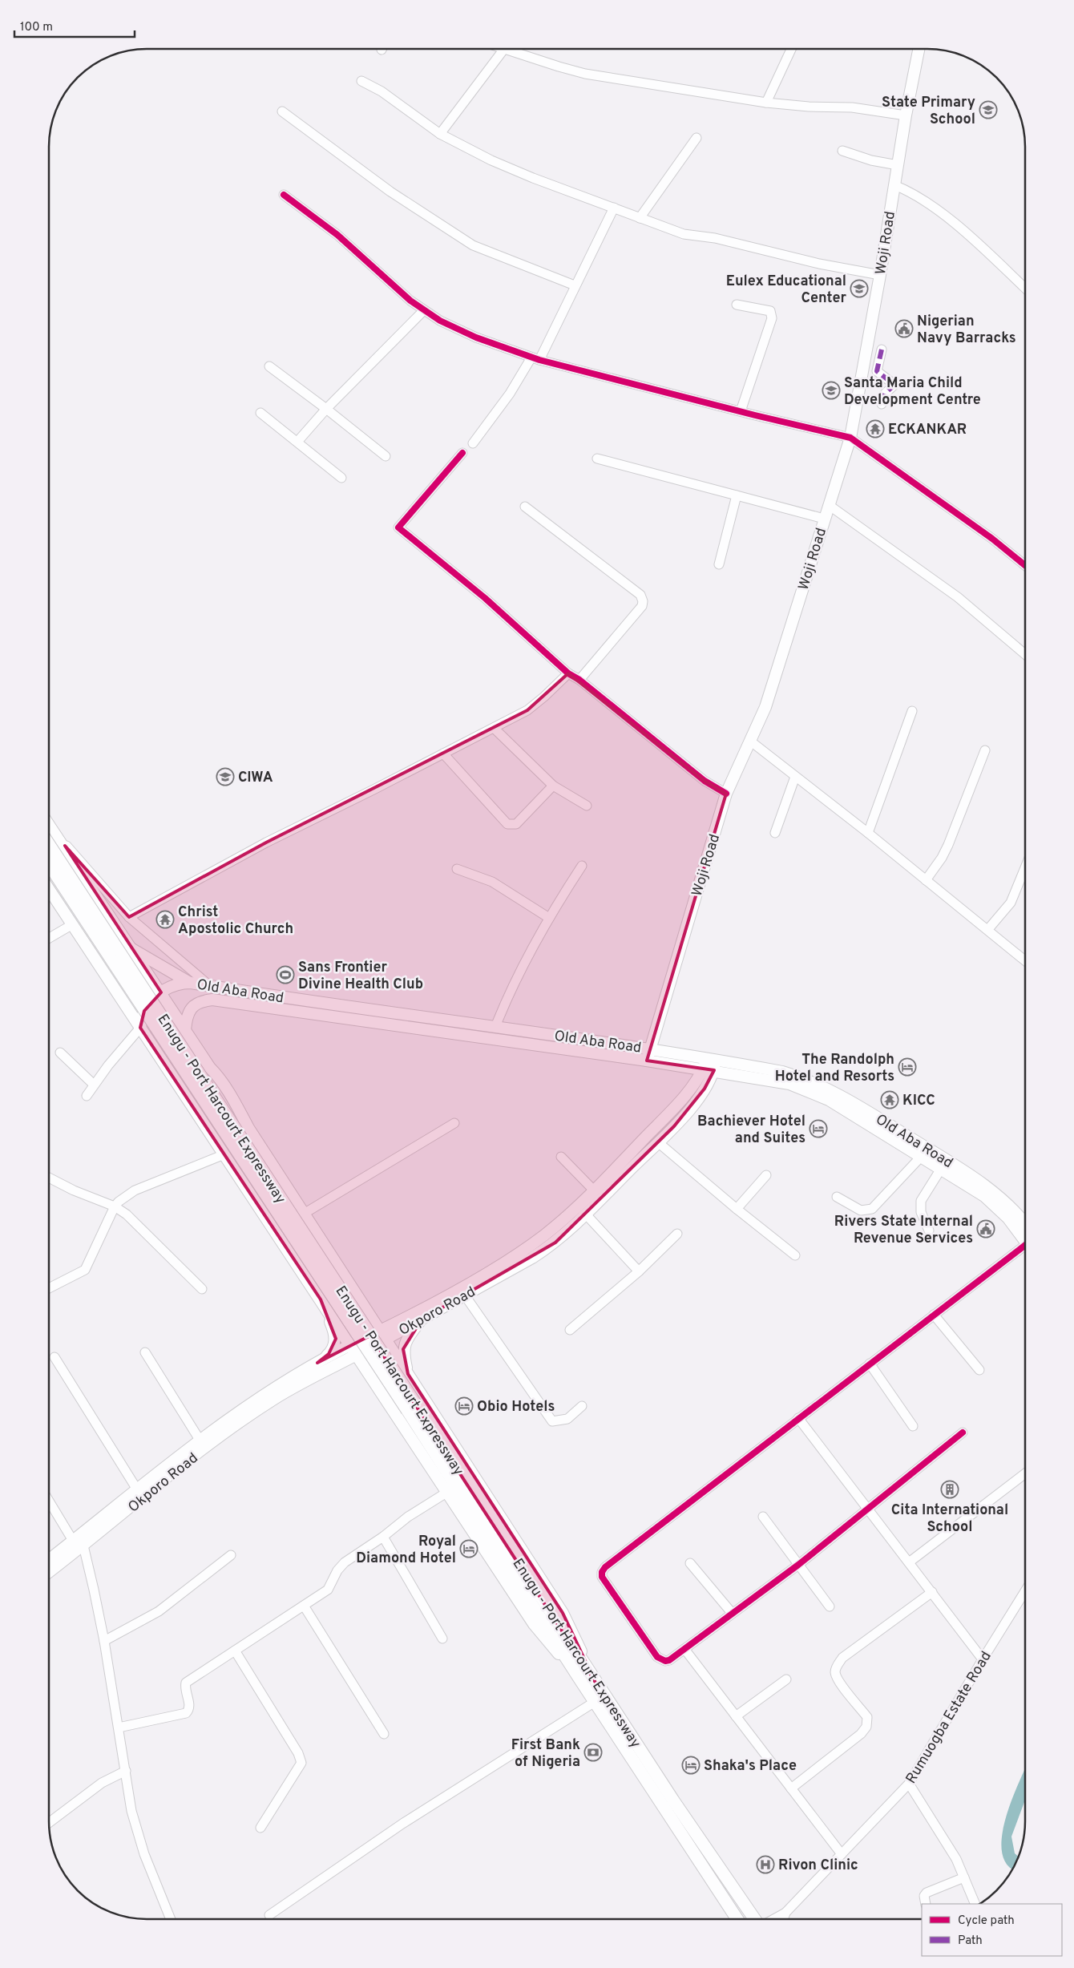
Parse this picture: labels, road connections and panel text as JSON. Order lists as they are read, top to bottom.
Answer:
{
  "streets": {
    "highway": ["Enugu - Port Harcourt Expressway"],
    "main road": ["Woji Road", "Old Aba Road", "Okporo Road"],
    "street": ["Rumuogba Estate Road"]
  },
  "crossings": [
    ["Woji Road", "Old Aba Road"],
    ["Old Aba Road", "Okporo Road"]
  ],
  "places": {
    "school or university": [
      "State Primary School",
      "Eulex Educational Center",
      "Santa Maria Child Development Centre",
      "CIWA"
    ],
    "public building": ["Nigerian Navy Barracks", "Rivers State Internal Revenue Services"],
    "temple": ["ECKANKAR", "Christ Apostolic Church", "KICC"],
    "sports": ["Sans Frontier Divine Health Club"],
    "hotel": [
      "The Randolph Hotel and Resorts",
      "Bachiever Hotel and Suites",
      "Obio Hotels",
      "Royal Diamond Hotel",
      "Shaka's Place"
    ],
    "building": ["Cita International School"],
    "bank": ["First Bank of Nigeria"],
    "hospital": ["Rivon Clinic"]
  },
  "legend": ["Cycle path", "Path"],
  "scale_bar": "100 m"
}
